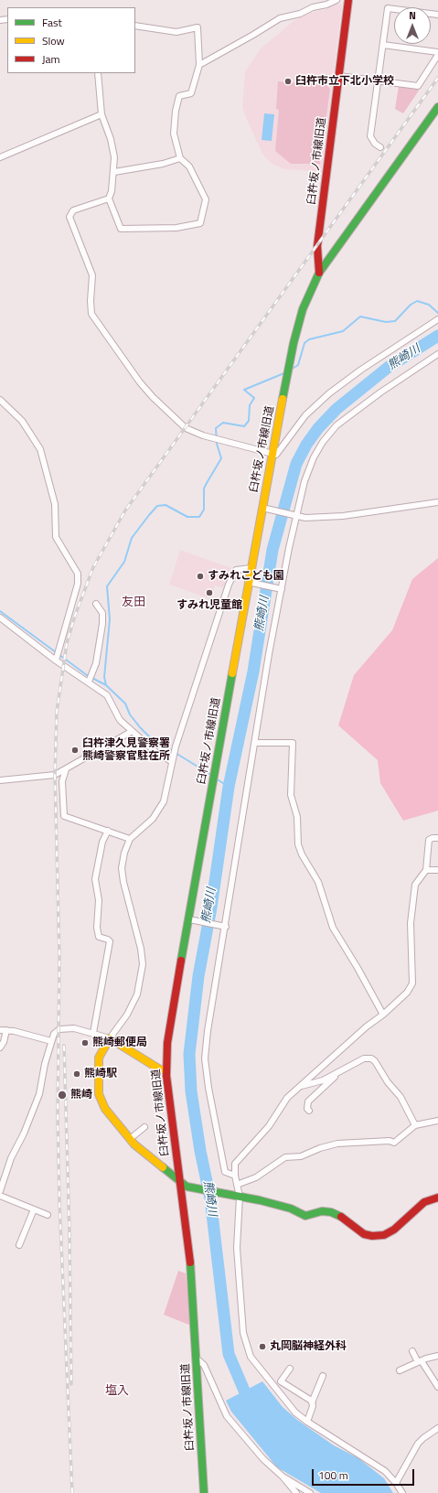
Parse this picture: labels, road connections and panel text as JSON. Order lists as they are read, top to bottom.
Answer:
{
  "streets": {
    "street": ["臼杵坂ノ市線旧道"]
  },
  "districts": ["友田", "塩入"],
  "water": ["熊崎川"],
  "places": [
    "臼杵市立下北小学校",
    "すみれこども園",
    "すみれ児童館",
    "臼杵津久見警察署 熊崎警察官駐在所",
    "熊崎郵便局",
    "熊崎駅",
    "熊崎",
    "丸岡脳神経外科"
  ],
  "legend": ["Fast", "Slow", "Jam"],
  "scale_bar": "100 m",
  "north": "top"
}
